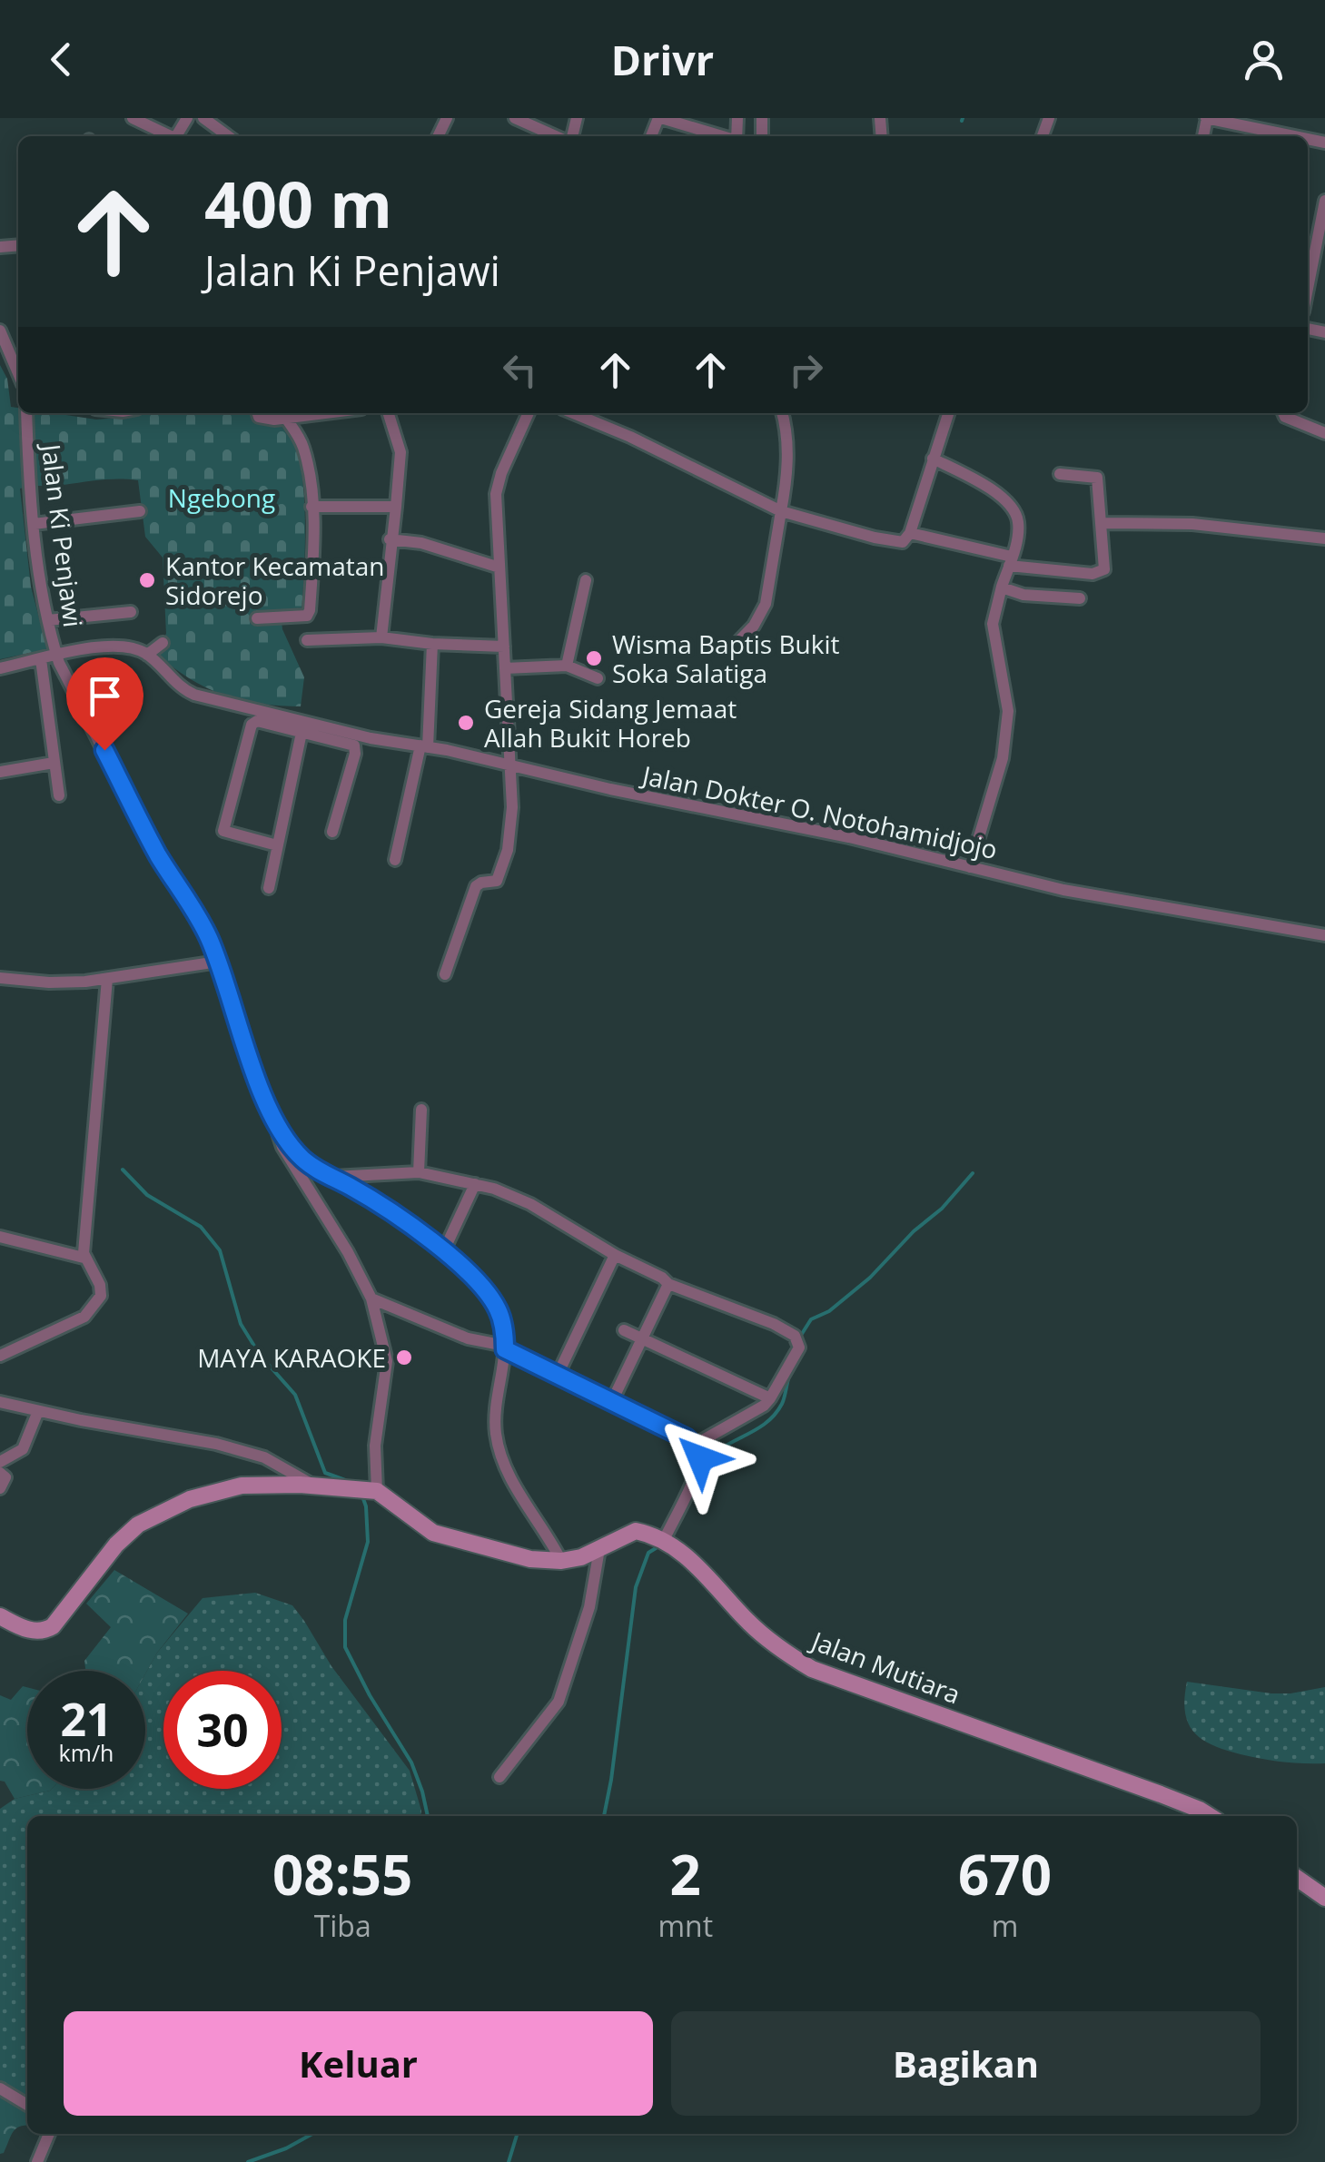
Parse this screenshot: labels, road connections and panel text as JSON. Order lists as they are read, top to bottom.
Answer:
{
  "streets": {
    "street": ["Jalan Ki Penjawi", "Jalan Dokter O. Notohamidjojo", "Jalan Mutiara"]
  },
  "parks": ["Ngebong"],
  "places": [
    "Kantor Kecamatan Sidorejo",
    "Wisma Baptis Bukit Soka Salatiga",
    "Gereja Sidang Jemaat Allah Bukit Horeb",
    "MAYA KARAOKE"
  ],
  "page": {
    "header": "Drivr",
    "turn": ["400 m", "Jalan Ki Penjawi"],
    "speed": "21 km/h",
    "limit": "30",
    "eta": [
      "08:55",
      "Tiba",
      "2",
      "mnt",
      "670",
      "m"
    ],
    "buttons": ["Keluar", "Bagikan"]
  }
}
